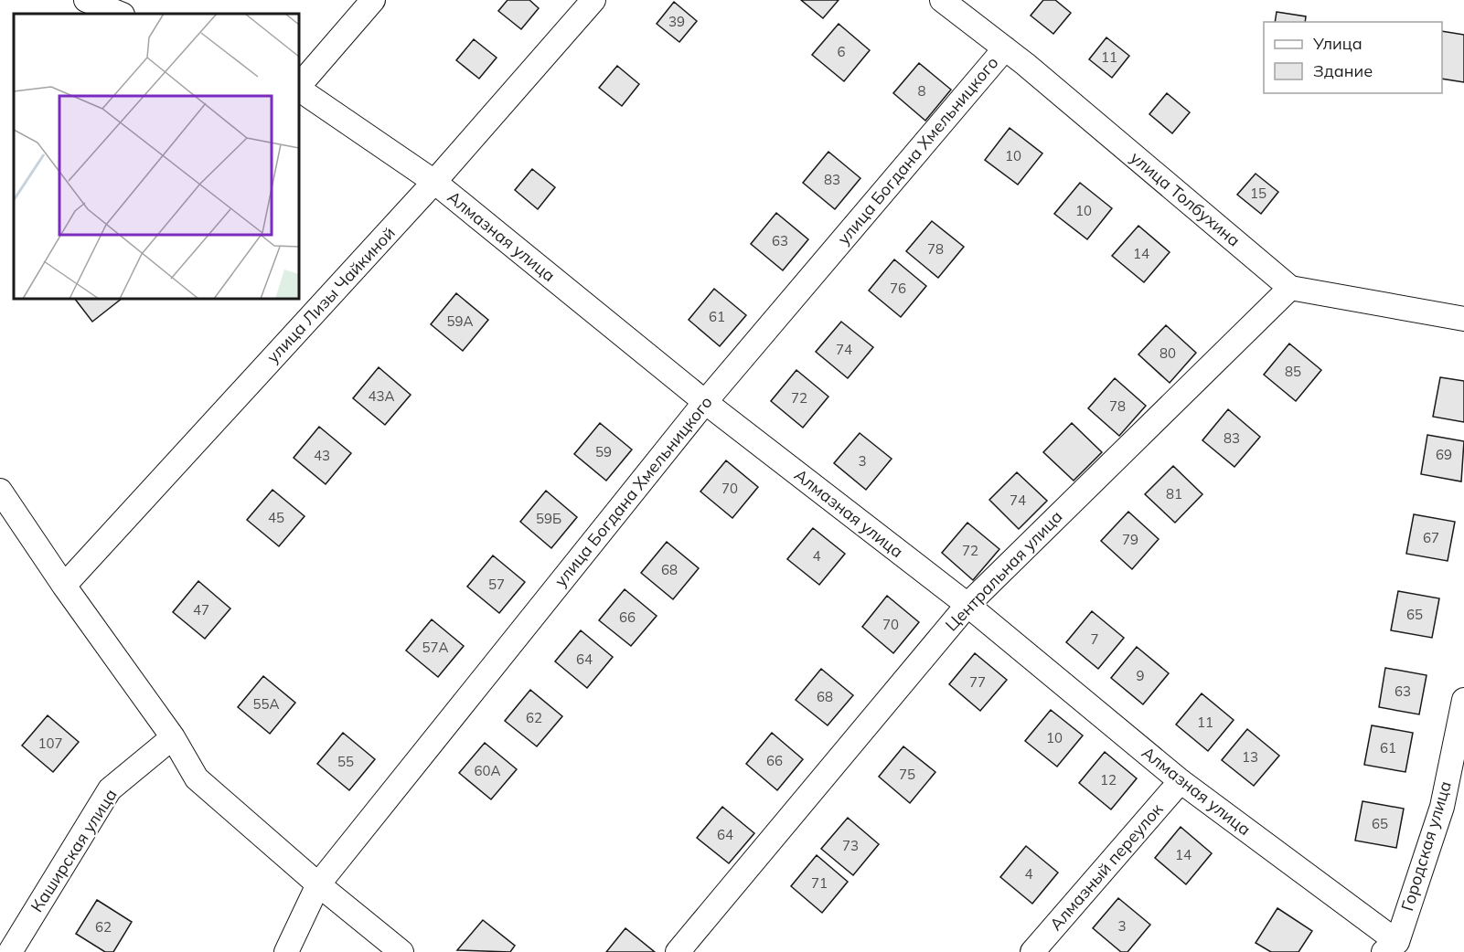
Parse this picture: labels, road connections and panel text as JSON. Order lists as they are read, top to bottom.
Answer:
{
  "streets": {
    "street": [
      "улица Богдана Хмельницкого",
      "улица Толбухина",
      "Алмазная улица",
      "улица Лизы Чайкиной",
      "Центральная улица",
      "Городская улица",
      "Каширская улица",
      "Алмазный переулок"
    ]
  },
  "crossings": [
    ["улица Богдана Хмельницкого", "улица Толбухина"],
    ["улица Богдана Хмельницкого", "Алмазная улица"],
    ["улица Толбухина", "Центральная улица"],
    ["Алмазная улица", "улица Лизы Чайкиной"],
    ["Алмазная улица", "Центральная улица"],
    ["Алмазная улица", "Городская улица"],
    ["Алмазная улица", "Алмазный переулок"]
  ],
  "house_numbers": [
    "39",
    "6",
    "11",
    "8",
    "10",
    "83",
    "15",
    "10",
    "63",
    "78",
    "14",
    "76",
    "61",
    "59А",
    "74",
    "80",
    "85",
    "43А",
    "72",
    "78",
    "83",
    "59",
    "69",
    "43",
    "3",
    "70",
    "81",
    "74",
    "45",
    "59Б",
    "67",
    "79",
    "72",
    "4",
    "68",
    "57",
    "47",
    "65",
    "66",
    "70",
    "7",
    "57А",
    "64",
    "9",
    "77",
    "63",
    "68",
    "55А",
    "62",
    "11",
    "10",
    "107",
    "61",
    "13",
    "66",
    "55",
    "60А",
    "75",
    "12",
    "65",
    "64",
    "73",
    "14",
    "4",
    "71",
    "3",
    "62"
  ],
  "legend": ["Улица", "Здание"]
}
